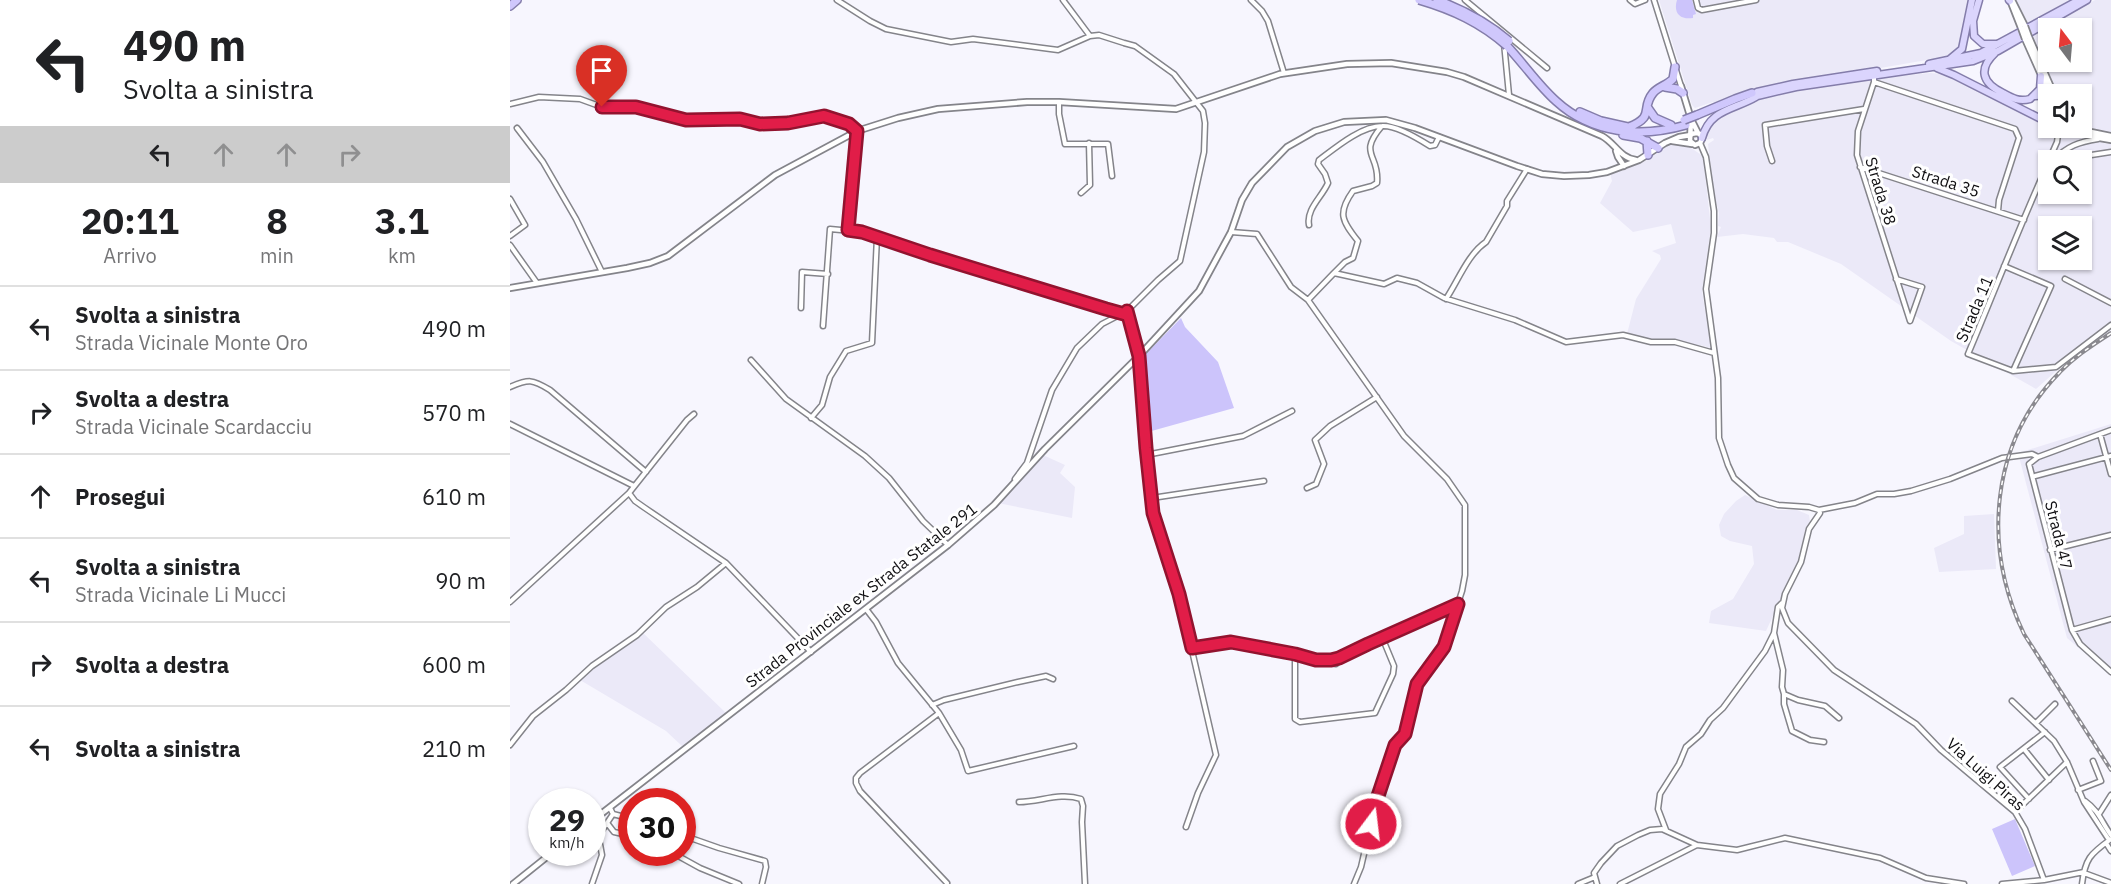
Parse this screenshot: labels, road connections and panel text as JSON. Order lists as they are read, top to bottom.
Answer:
{
  "streets": {
    "street": [
      "Strada 35",
      "Strada 38",
      "Strada 11",
      "Strada 47",
      "Strada Provinciale ex Strada Statale 291",
      "Via Luigi Piras"
    ]
  },
  "crossings": [
    ["Strada 35", "Strada 38"],
    ["Strada 35", "Strada 11"]
  ],
  "north": "top",
  "page": {
    "turn": ["490 m", "Svolta a sinistra"],
    "eta": [
      "20:11",
      "Arrivo",
      "8",
      "min",
      "3.1",
      "km"
    ],
    "list": [
      {
        "name": "Svolta a sinistra",
        "note": "Strada Vicinale Monte Oro",
        "value": "490 m"
      },
      {
        "name": "Svolta a destra",
        "note": "Strada Vicinale Scardacciu",
        "value": "570 m"
      },
      {
        "name": "Prosegui",
        "value": "610 m"
      },
      {
        "name": "Svolta a sinistra",
        "note": "Strada Vicinale Li Mucci",
        "value": "90 m"
      },
      {
        "name": "Svolta a destra",
        "value": "600 m"
      },
      {
        "name": "Svolta a sinistra",
        "value": "210 m"
      }
    ],
    "speed": "29 km/h",
    "limit": "30"
  }
}
